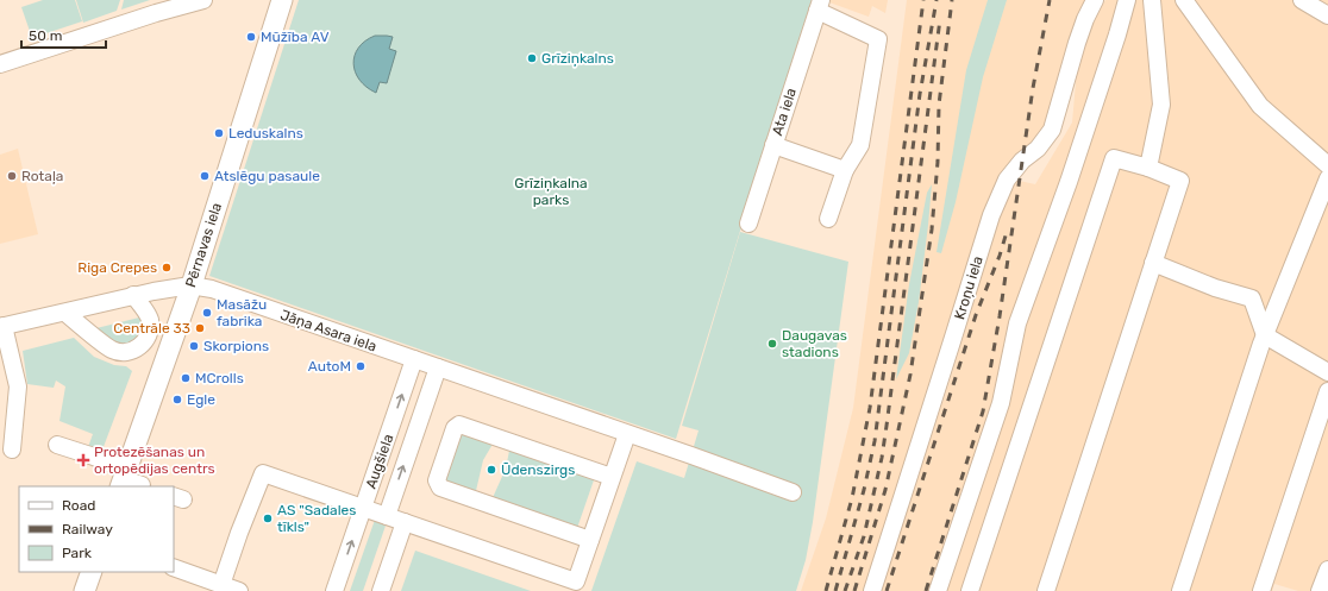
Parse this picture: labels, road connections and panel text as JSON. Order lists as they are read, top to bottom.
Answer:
{
  "streets": {
    "main road": ["Pērnavas iela"],
    "street": [
      "Ata iela",
      "Kroņu iela",
      "Jāņa Asara iela",
      "Augšiela"
    ]
  },
  "crossings": [
    ["Pērnavas iela", "Jāņa Asara iela"],
    ["Jāņa Asara iela", "Augšiela"]
  ],
  "parks": ["Grīziņkalna parks"],
  "places": {
    "other": [
      "Mūžība AV",
      "Grīziņkalns",
      "Leduskalns",
      "Rotaļa",
      "Atslēgu pasaule",
      "Riga Crepes",
      "Masāžu fabrika",
      "Centrāle 33",
      "Daugavas stadions",
      "Skorpions",
      "AutoM",
      "MCrolls",
      "Egle",
      "Ūdenszirgs",
      "AS \"Sadales tīkls\""
    ],
    "health": ["Protezēšanas un ortopēdijas centrs"]
  },
  "legend": ["Road", "Railway", "Park"],
  "scale_bar": "50 m"
}
